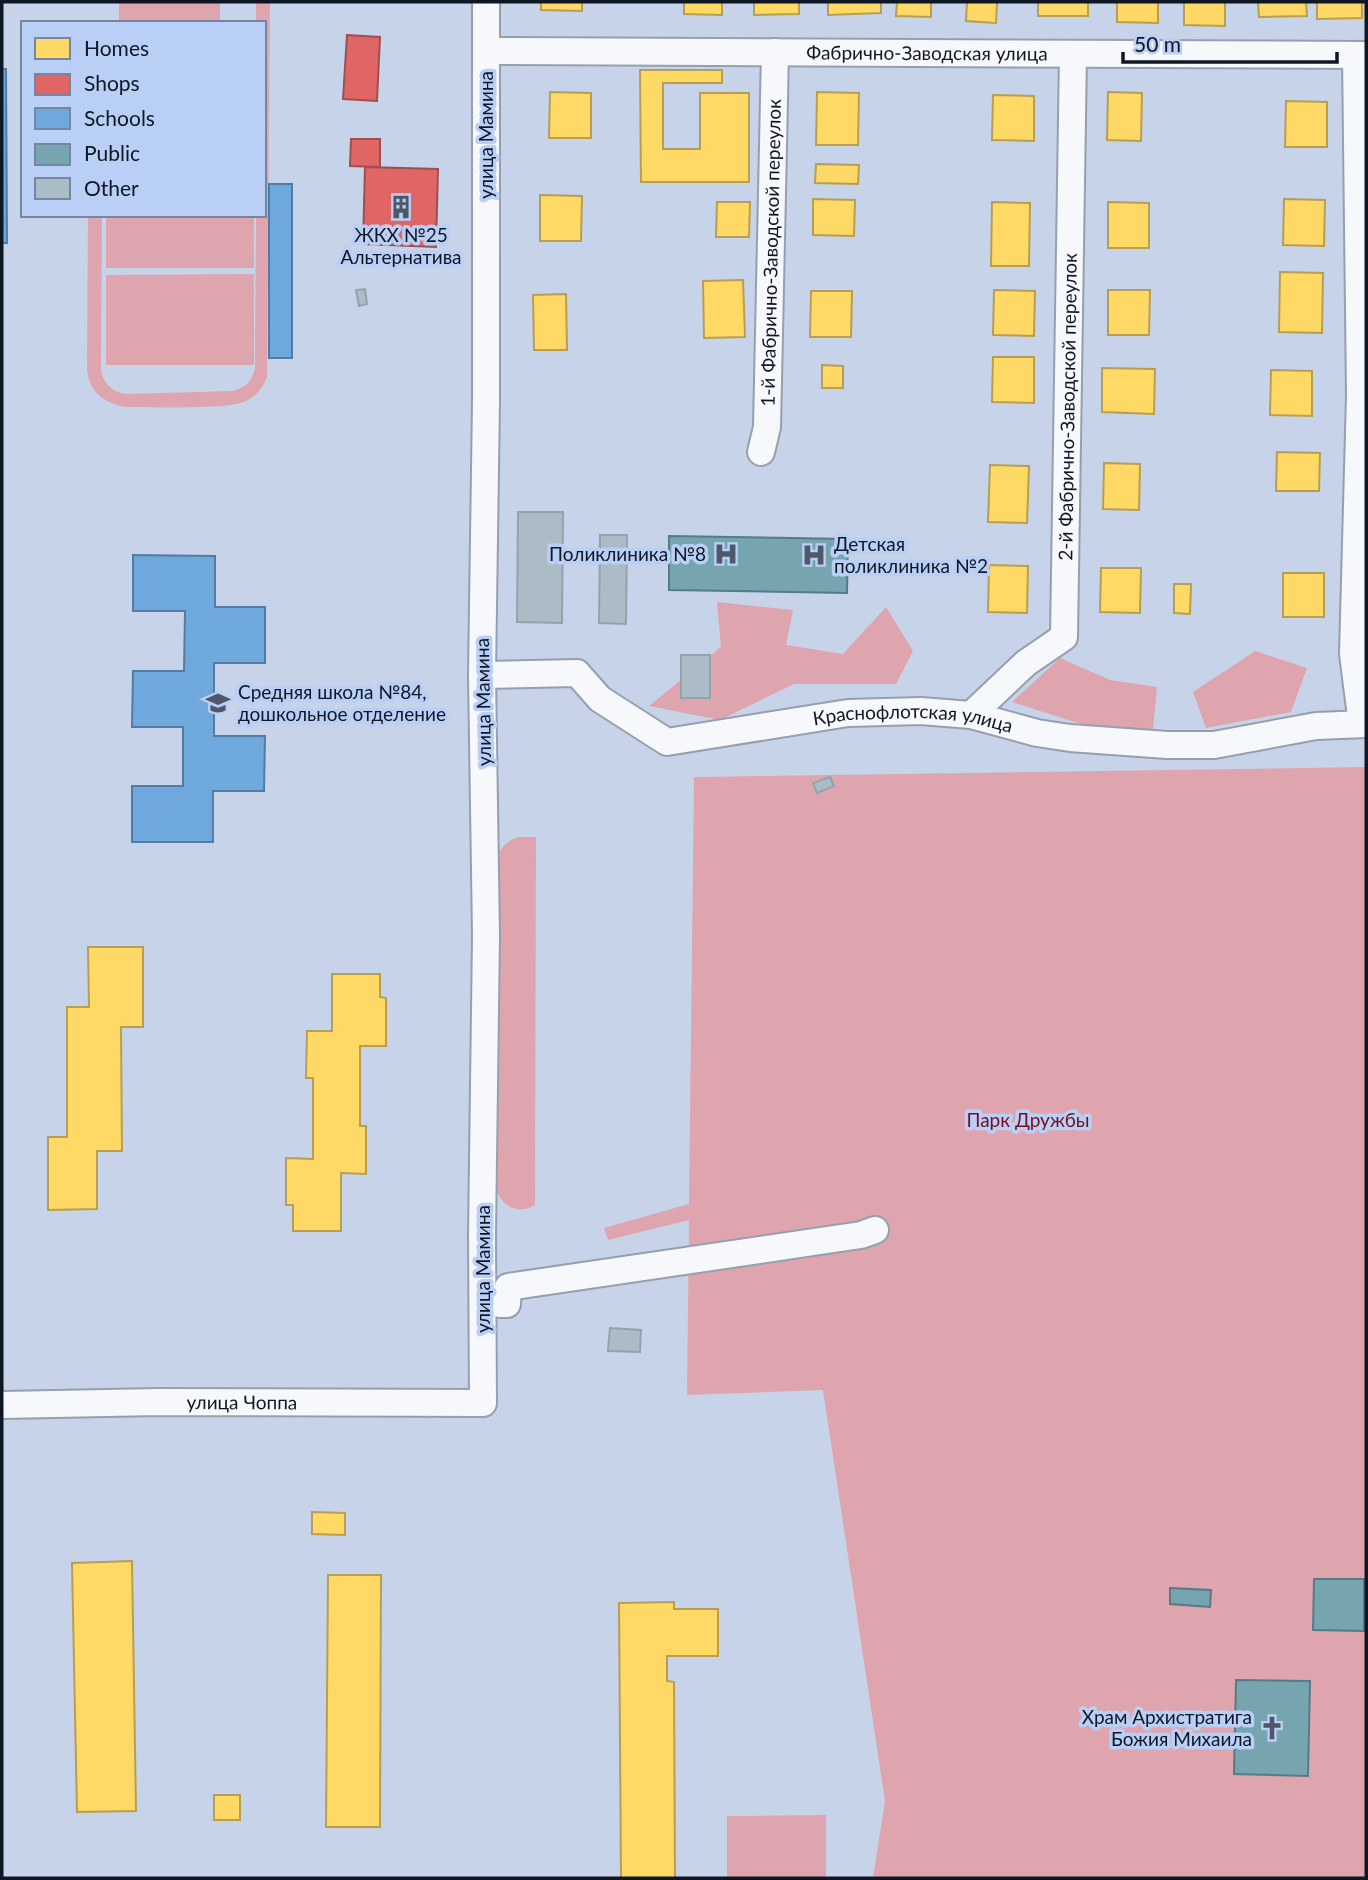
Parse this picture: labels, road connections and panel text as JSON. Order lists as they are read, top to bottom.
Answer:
{
  "streets": {
    "street": [
      "Фабрично-Заводская улица",
      "улица Мамина",
      "1-й Фабрично-Заводской переулок",
      "2-й Фабрично-Заводской переулок",
      "Краснофлотская улица",
      "улица Чоппа"
    ]
  },
  "crossings": [
    ["Фабрично-Заводская улица", "улица Мамина"],
    ["Фабрично-Заводская улица", "1-й Фабрично-Заводской переулок"],
    ["Фабрично-Заводская улица", "2-й Фабрично-Заводской переулок"],
    ["улица Мамина", "Краснофлотская улица"],
    ["улица Мамина", "улица Чоппа"],
    ["2-й Фабрично-Заводской переулок", "Краснофлотская улица"]
  ],
  "parks": ["Парк Дружбы"],
  "places": {
    "building": ["ЖКХ №25 Альтернатива"],
    "hospital": ["Поликлиника №8", "Детская поликлиника №2"],
    "school or university": ["Средняя школа №84, дошкольное отделение"],
    "church": ["Храм Архистратига Божия Михаила"]
  },
  "legend": [
    "Homes",
    "Shops",
    "Schools",
    "Public",
    "Other"
  ],
  "scale_bar": "50 m"
}
